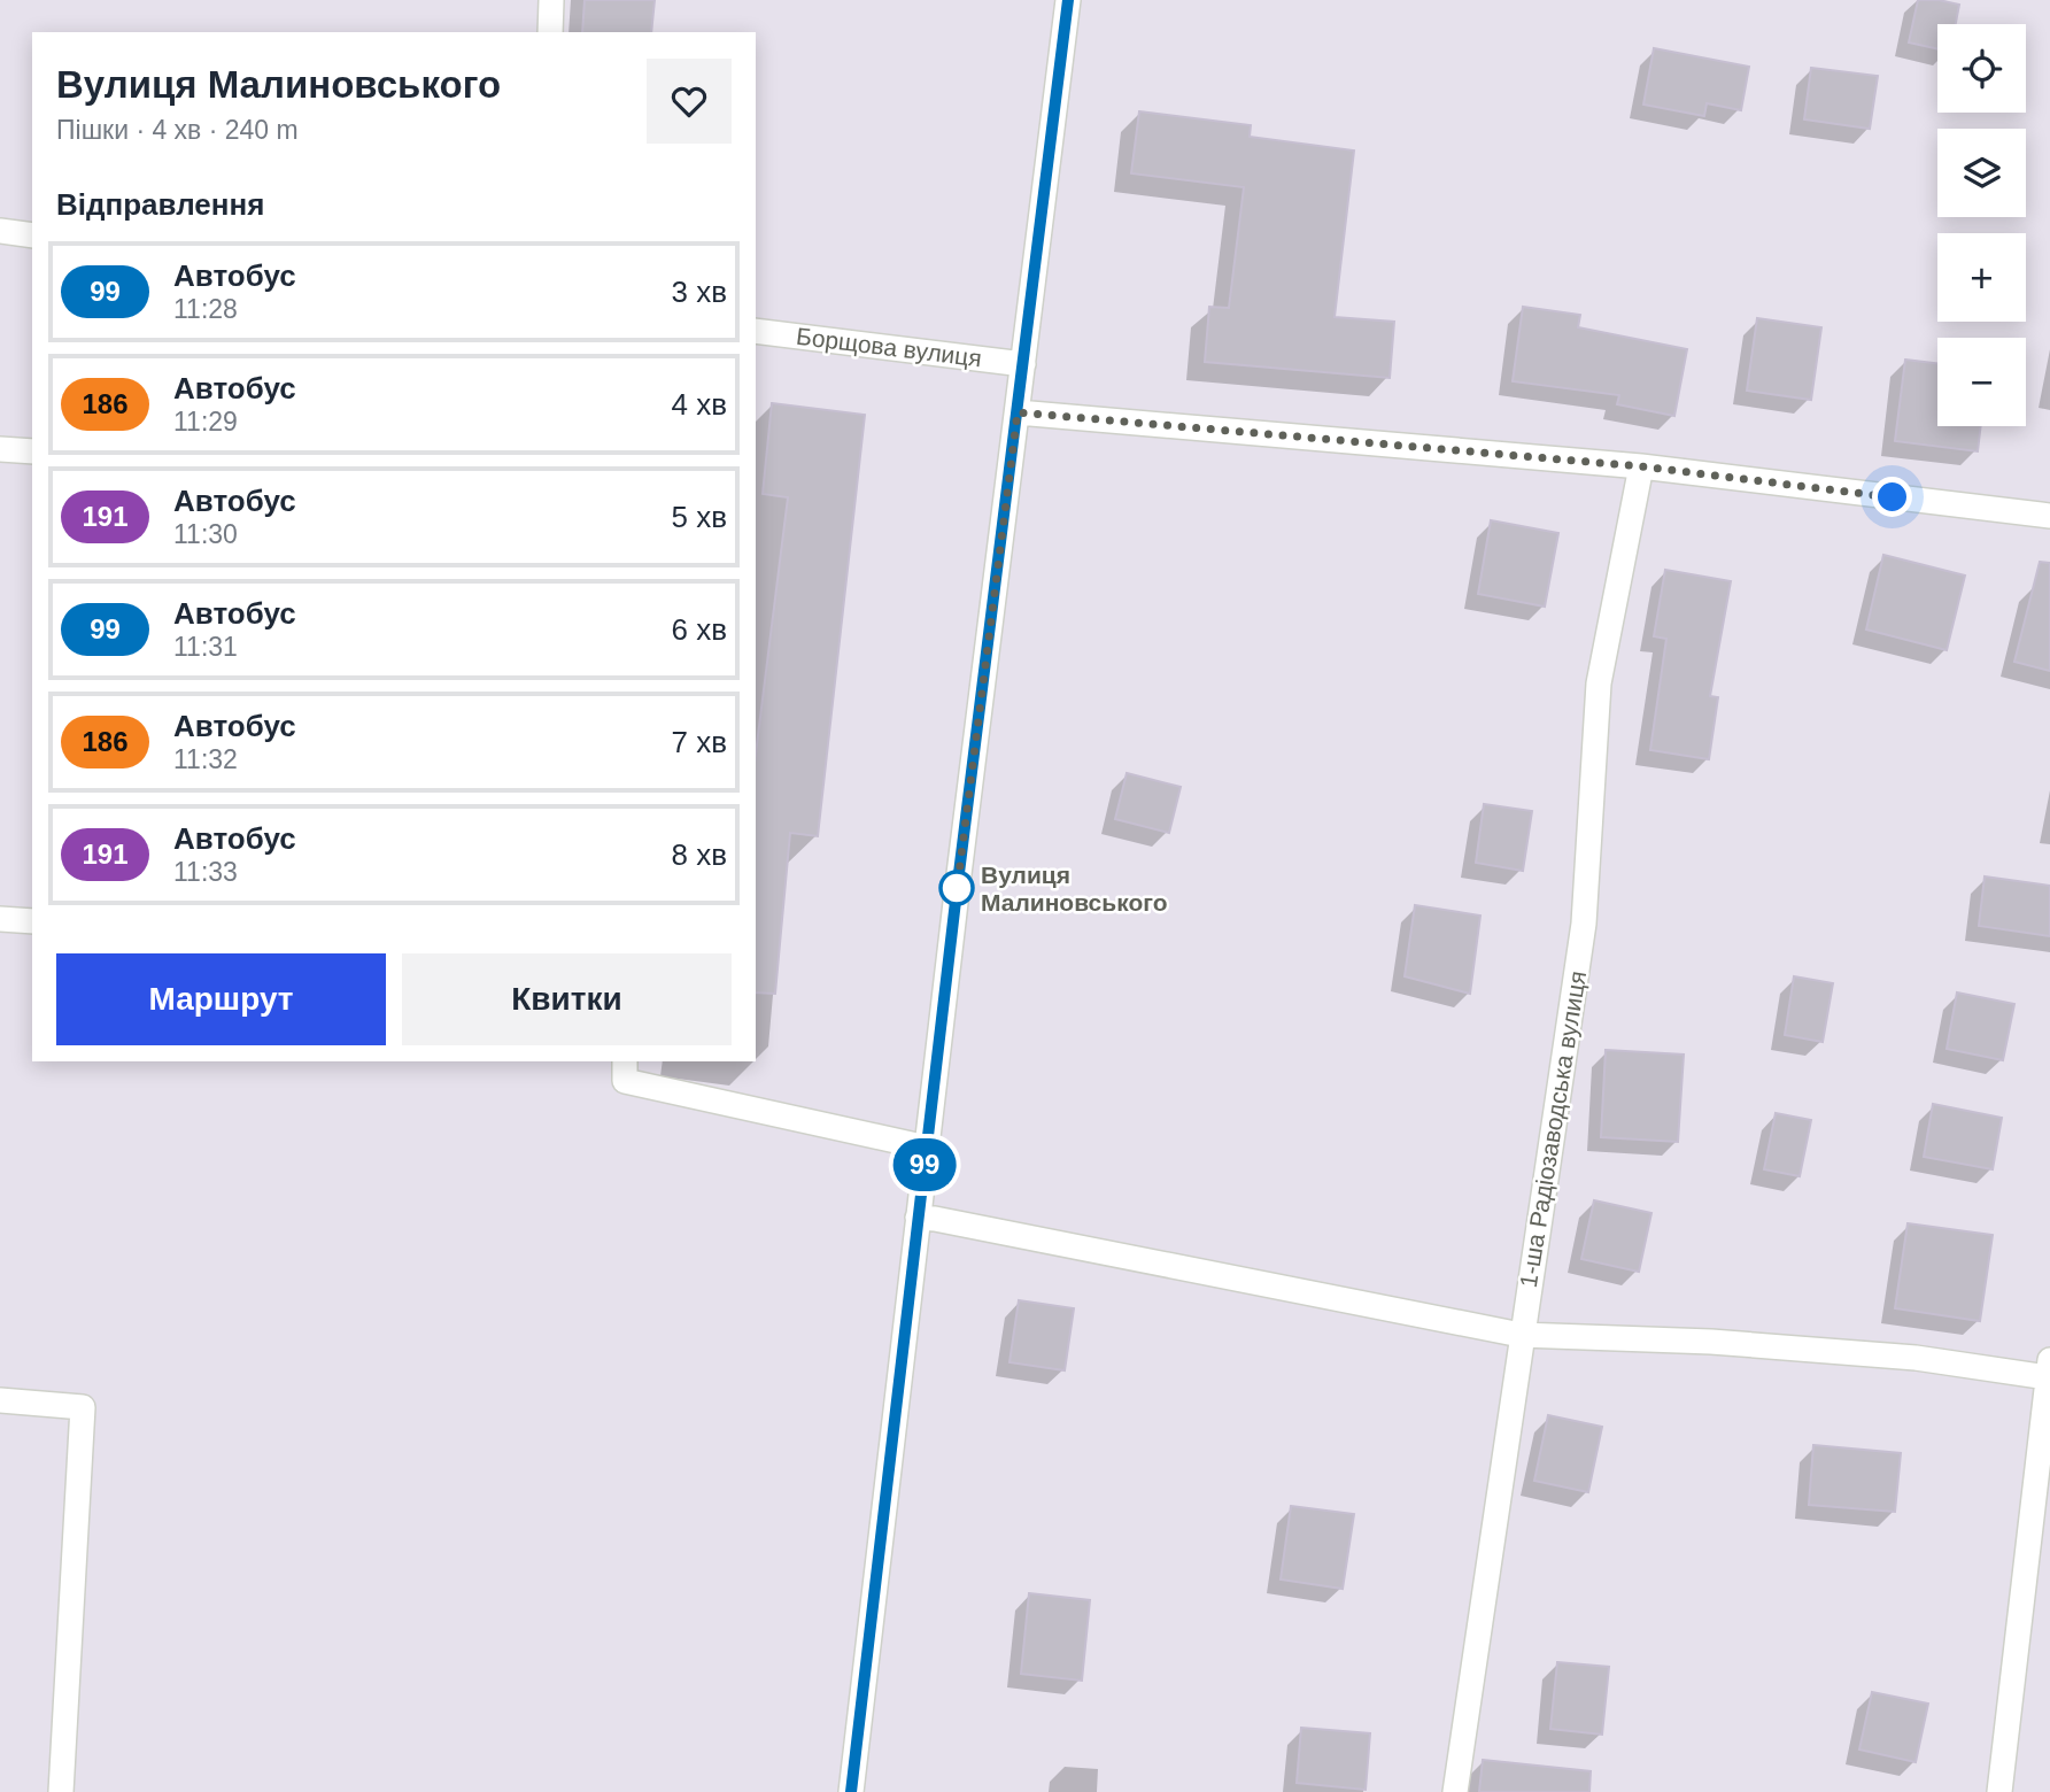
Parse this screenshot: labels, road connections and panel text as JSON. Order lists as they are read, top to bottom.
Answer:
{
  "streets": {
    "street": ["Борщова вулиця", "1-ша Радіозаводська вулиця"]
  },
  "places": ["Вулиця Малиновського"],
  "lines": ["bus line 99"],
  "page": {
    "on_map": "99",
    "map_buttons": ["+", "−"],
    "heading": [
      ["Вулиця Малиновського", "Пішки · 4 хв · 240 m"],
      "Відправлення"
    ],
    "list": [
      {
        "mark": "99",
        "name": "Автобус",
        "note": "11:28",
        "value": "3 хв"
      },
      {
        "mark": "186",
        "name": "Автобус",
        "note": "11:29",
        "value": "4 хв"
      },
      {
        "mark": "191",
        "name": "Автобус",
        "note": "11:30",
        "value": "5 хв"
      },
      {
        "mark": "99",
        "name": "Автобус",
        "note": "11:31",
        "value": "6 хв"
      },
      {
        "mark": "186",
        "name": "Автобус",
        "note": "11:32",
        "value": "7 хв"
      },
      {
        "mark": "191",
        "name": "Автобус",
        "note": "11:33",
        "value": "8 хв"
      }
    ],
    "buttons": ["Маршрут", "Квитки"]
  }
}
